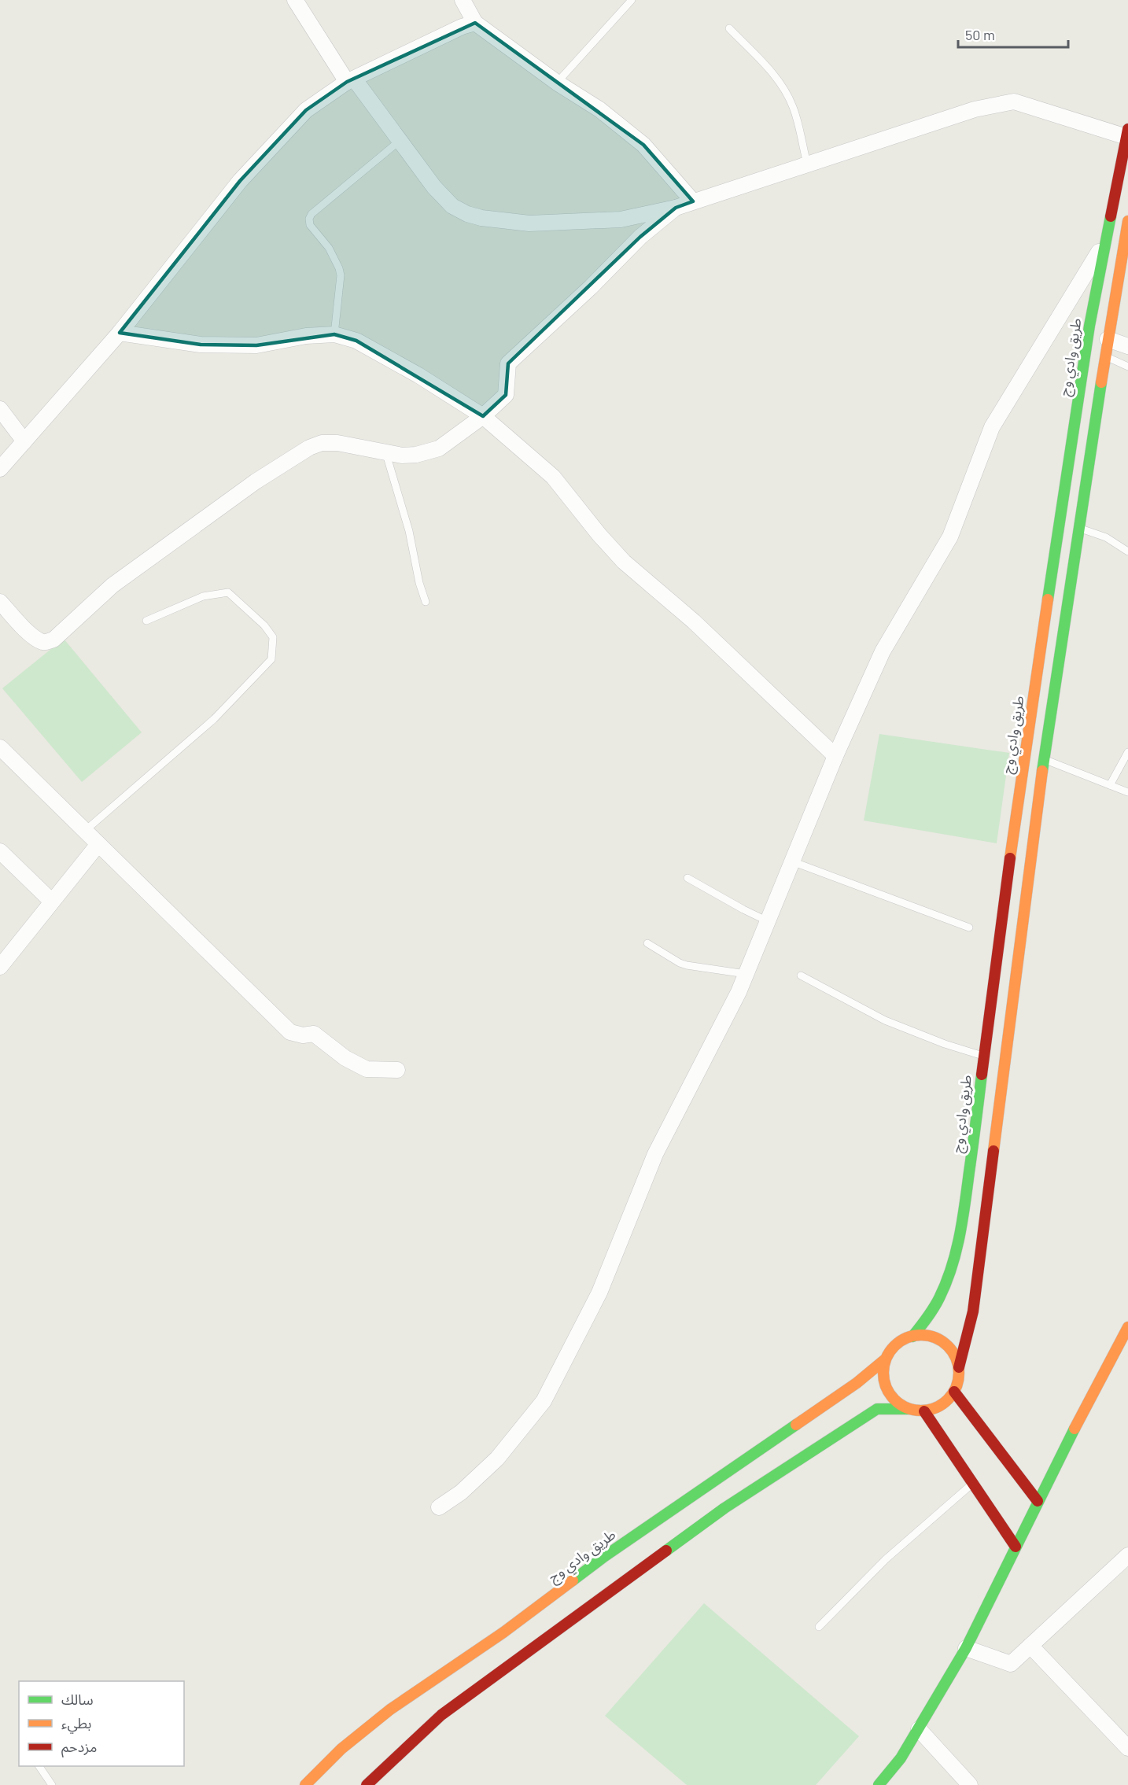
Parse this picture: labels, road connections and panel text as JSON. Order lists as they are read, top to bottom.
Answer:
{
  "streets": {
    "main road": ["طريق وادي وج"]
  },
  "legend": ["سالك", "بطيء", "مزدحم"],
  "scale_bar": "50 m"
}
